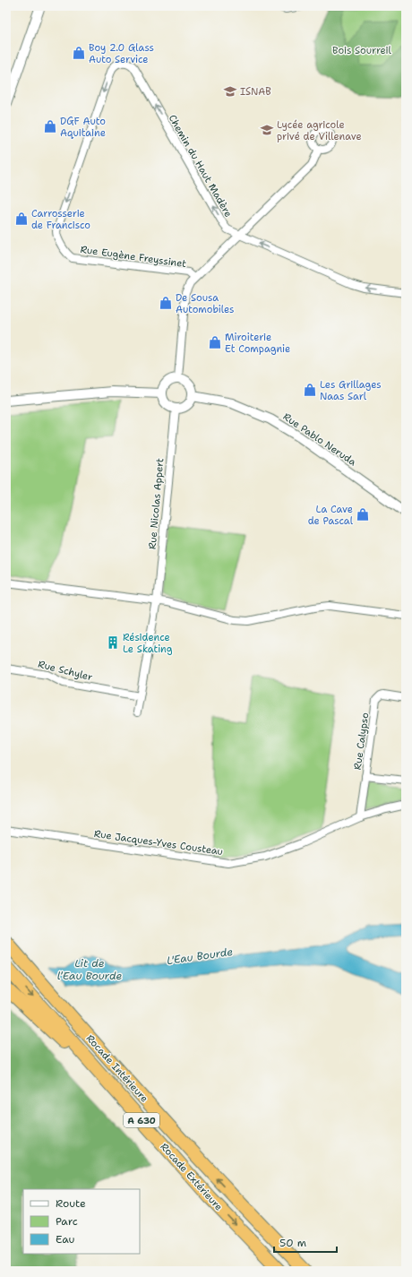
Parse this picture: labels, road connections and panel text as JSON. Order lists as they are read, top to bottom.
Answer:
{
  "streets": {
    "highway": ["Rocade Intérieure", "A 630", "Rocade Extérieure"],
    "street": [
      "Chemin du Haut Madère",
      "Rue Eugène Freyssinet",
      "Rue Pablo Neruda",
      "Rue Nicolas Appert",
      "Rue Schyler",
      "Rue Calypso",
      "Rue Jacques-Yves Cousteau"
    ]
  },
  "crossings": [
    ["Chemin du Haut Madère", "Rue Eugène Freyssinet"],
    ["Rue Pablo Neruda", "Rue Nicolas Appert"],
    ["Rue Nicolas Appert", "Rue Schyler"],
    ["Rue Calypso", "Rue Jacques-Yves Cousteau"]
  ],
  "one_way": ["Chemin du Haut Madère"],
  "water": ["L'Eau Bourde", "Lit de l'Eau Bourde"],
  "parks": ["Bois Sourreil"],
  "places": {
    "shop": [
      "Boy 2.0 Glass Auto Service",
      "DGF Auto Aquitaine",
      "Carrosserie de Francisco",
      "De Sousa Automobiles",
      "Miroiterie Et Compagnie",
      "Les Grillages Naas Sarl",
      "La Cave de Pascal"
    ],
    "school or university": ["ISNAB", "Lycée agricole privé de Villenave"],
    "building": ["Résidence Le Skating"]
  },
  "legend": ["Route", "Parc", "Eau"],
  "scale_bar": "50 m"
}
